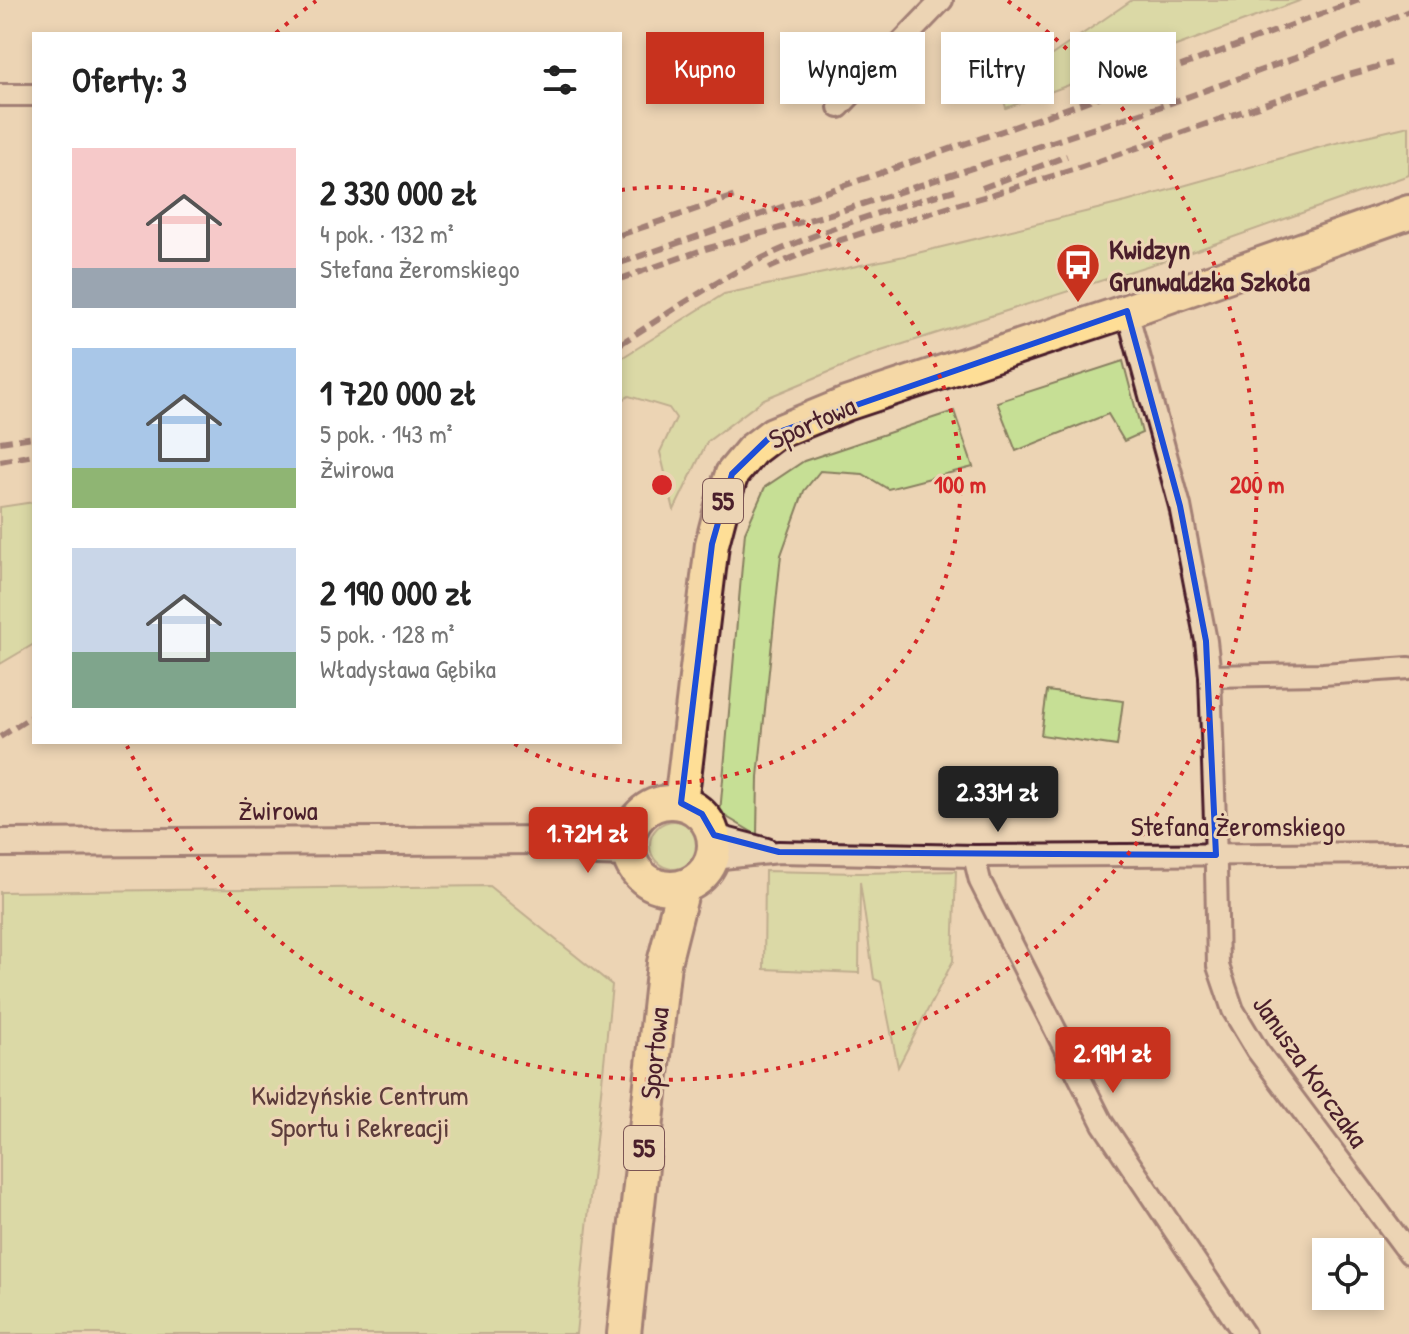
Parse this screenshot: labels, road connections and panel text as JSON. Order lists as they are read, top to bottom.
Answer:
{
  "streets": {
    "main road": ["Sportowa", "55"],
    "street": ["Żwirowa", "Stefana Żeromskiego", "Janusza Korczaka"]
  },
  "crossings": [
    ["Sportowa", "55"],
    ["Sportowa", "Żwirowa"],
    ["Sportowa", "Stefana Żeromskiego"],
    ["Sportowa", "Janusza Korczaka"],
    ["55", "Janusza Korczaka"],
    ["Żwirowa", "Stefana Żeromskiego"],
    ["Stefana Żeromskiego", "Janusza Korczaka"]
  ],
  "parks": ["Kwidzyńskie Centrum Sportu i Rekreacji"],
  "places": {
    "bus stop": ["Kwidzyn Grunwaldzka Szkoła"]
  },
  "page": {
    "chip": [
      "Kupno",
      "Wynajem",
      "Filtry",
      "Nowe"
    ],
    "heading": "Oferty: 3",
    "list": [
      {
        "name": "2 330 000 zł",
        "note": "4 pok. · 132 m² · Stefana Żeromskiego"
      },
      {
        "name": "1 720 000 zł",
        "note": "5 pok. · 143 m² · Żwirowa"
      },
      {
        "name": "2 190 000 zł",
        "note": "5 pok. · 128 m² · Władysława Gębika"
      }
    ],
    "price": ["2.33M zł", "1.72M zł", "2.19M zł"]
  },
  "rings": ["100 m", "200 m"]
}
